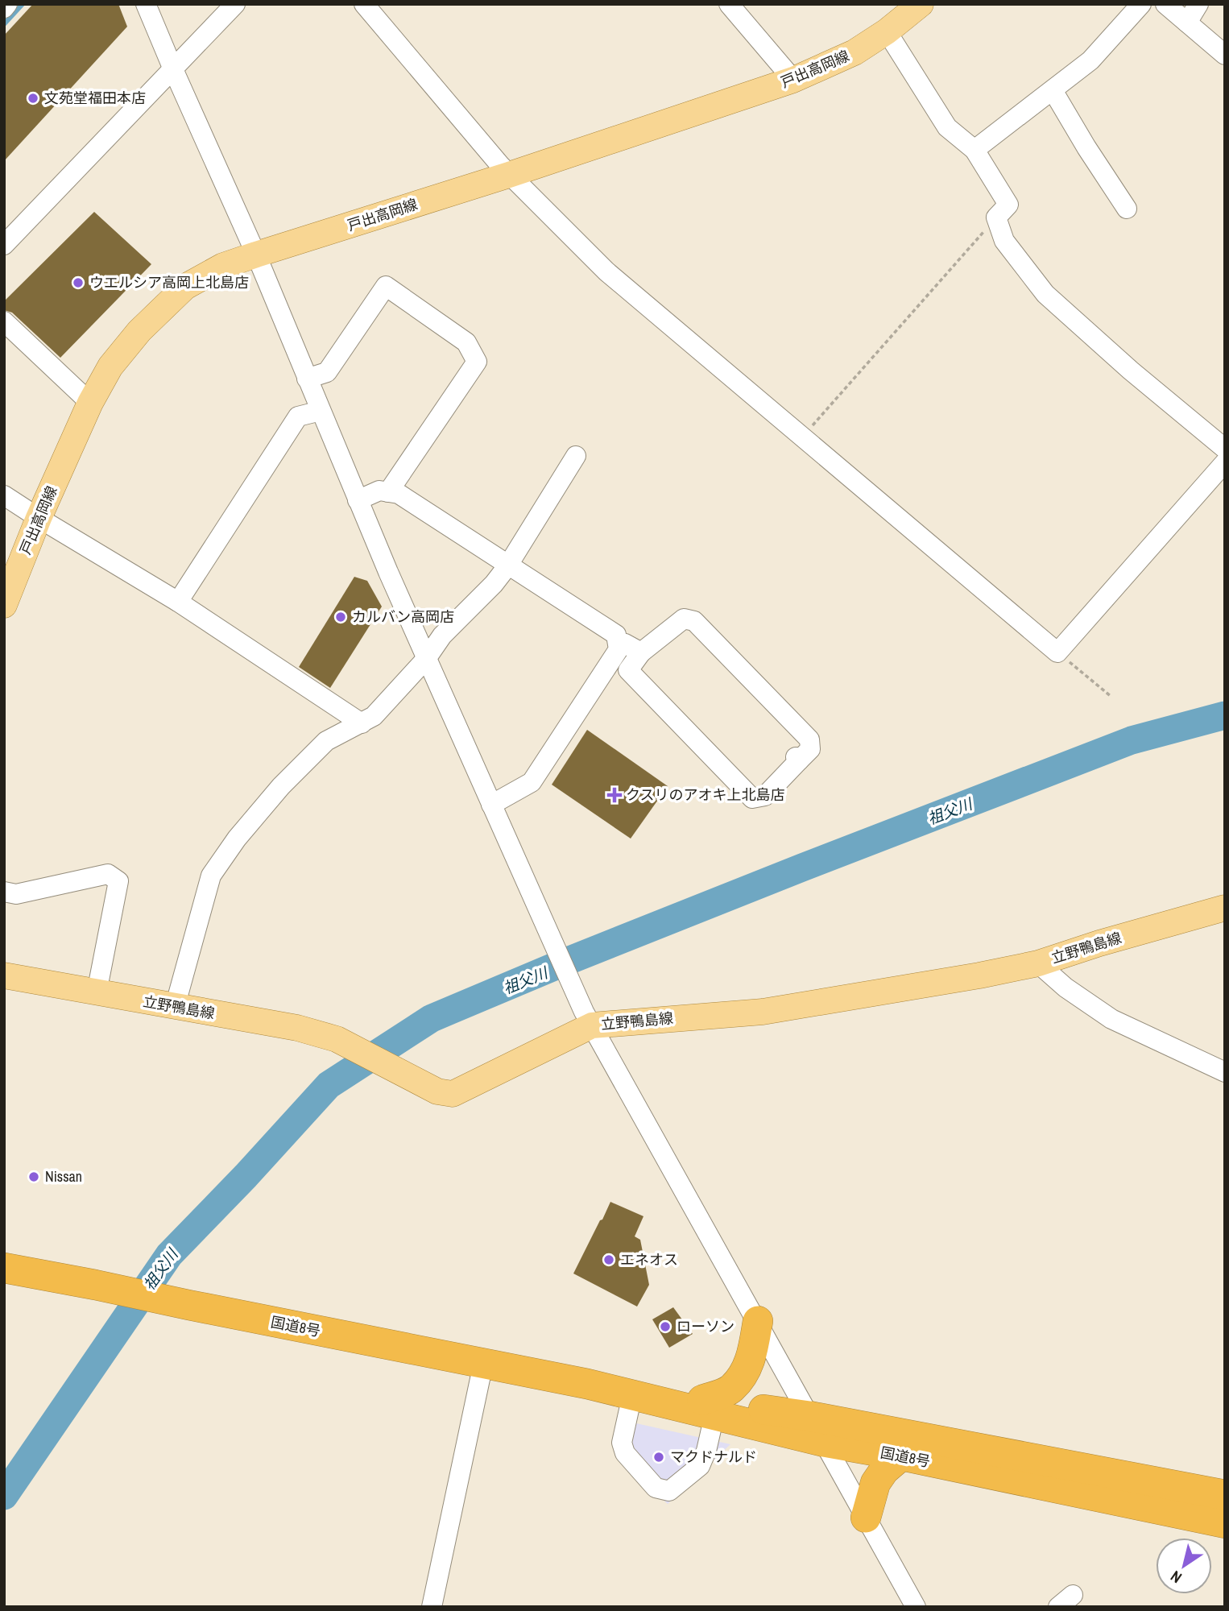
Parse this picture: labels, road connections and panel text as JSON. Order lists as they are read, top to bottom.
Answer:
{
  "streets": {
    "highway": ["国道8号"],
    "main road": ["戸出高岡線", "立野鴨島線"]
  },
  "water": ["祖父川"],
  "places": {
    "other": [
      "文苑堂福田本店",
      "ウエルシア高岡上北島店",
      "カルバン高岡店",
      "Nissan",
      "エネオス",
      "ローソン",
      "マクドナルド"
    ],
    "health": ["クスリのアオキ上北島店"]
  },
  "north": "bottom left"
}
